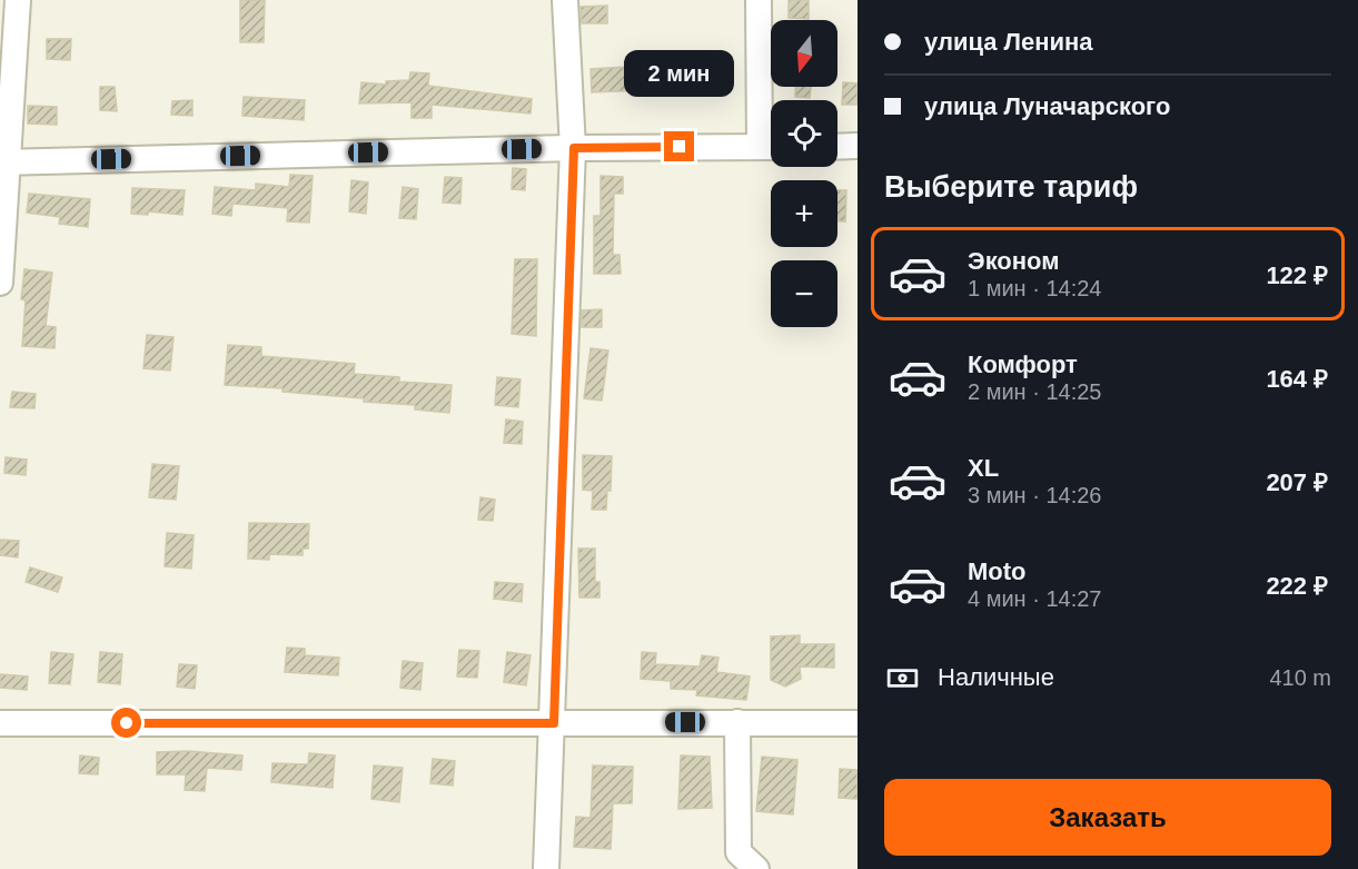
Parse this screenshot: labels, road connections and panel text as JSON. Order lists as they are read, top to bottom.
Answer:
{
  "north": "bottom",
  "page": {
    "banner": ["улица Ленина", "улица Луначарского"],
    "map_buttons": ["+", "−"],
    "bubble": "2 мин",
    "heading": "Выберите тариф",
    "list": [
      {
        "name": "Эконом",
        "note": "1 мин · 14:24",
        "value": "122 ₽"
      },
      {
        "name": "Комфорт",
        "note": "2 мин · 14:25",
        "value": "164 ₽"
      },
      {
        "name": "XL",
        "note": "3 мин · 14:26",
        "value": "207 ₽"
      },
      {
        "name": "Moto",
        "note": "4 мин · 14:27",
        "value": "222 ₽"
      }
    ],
    "pay": ["Наличные", "410 m"],
    "buttons": "Заказать"
  }
}
